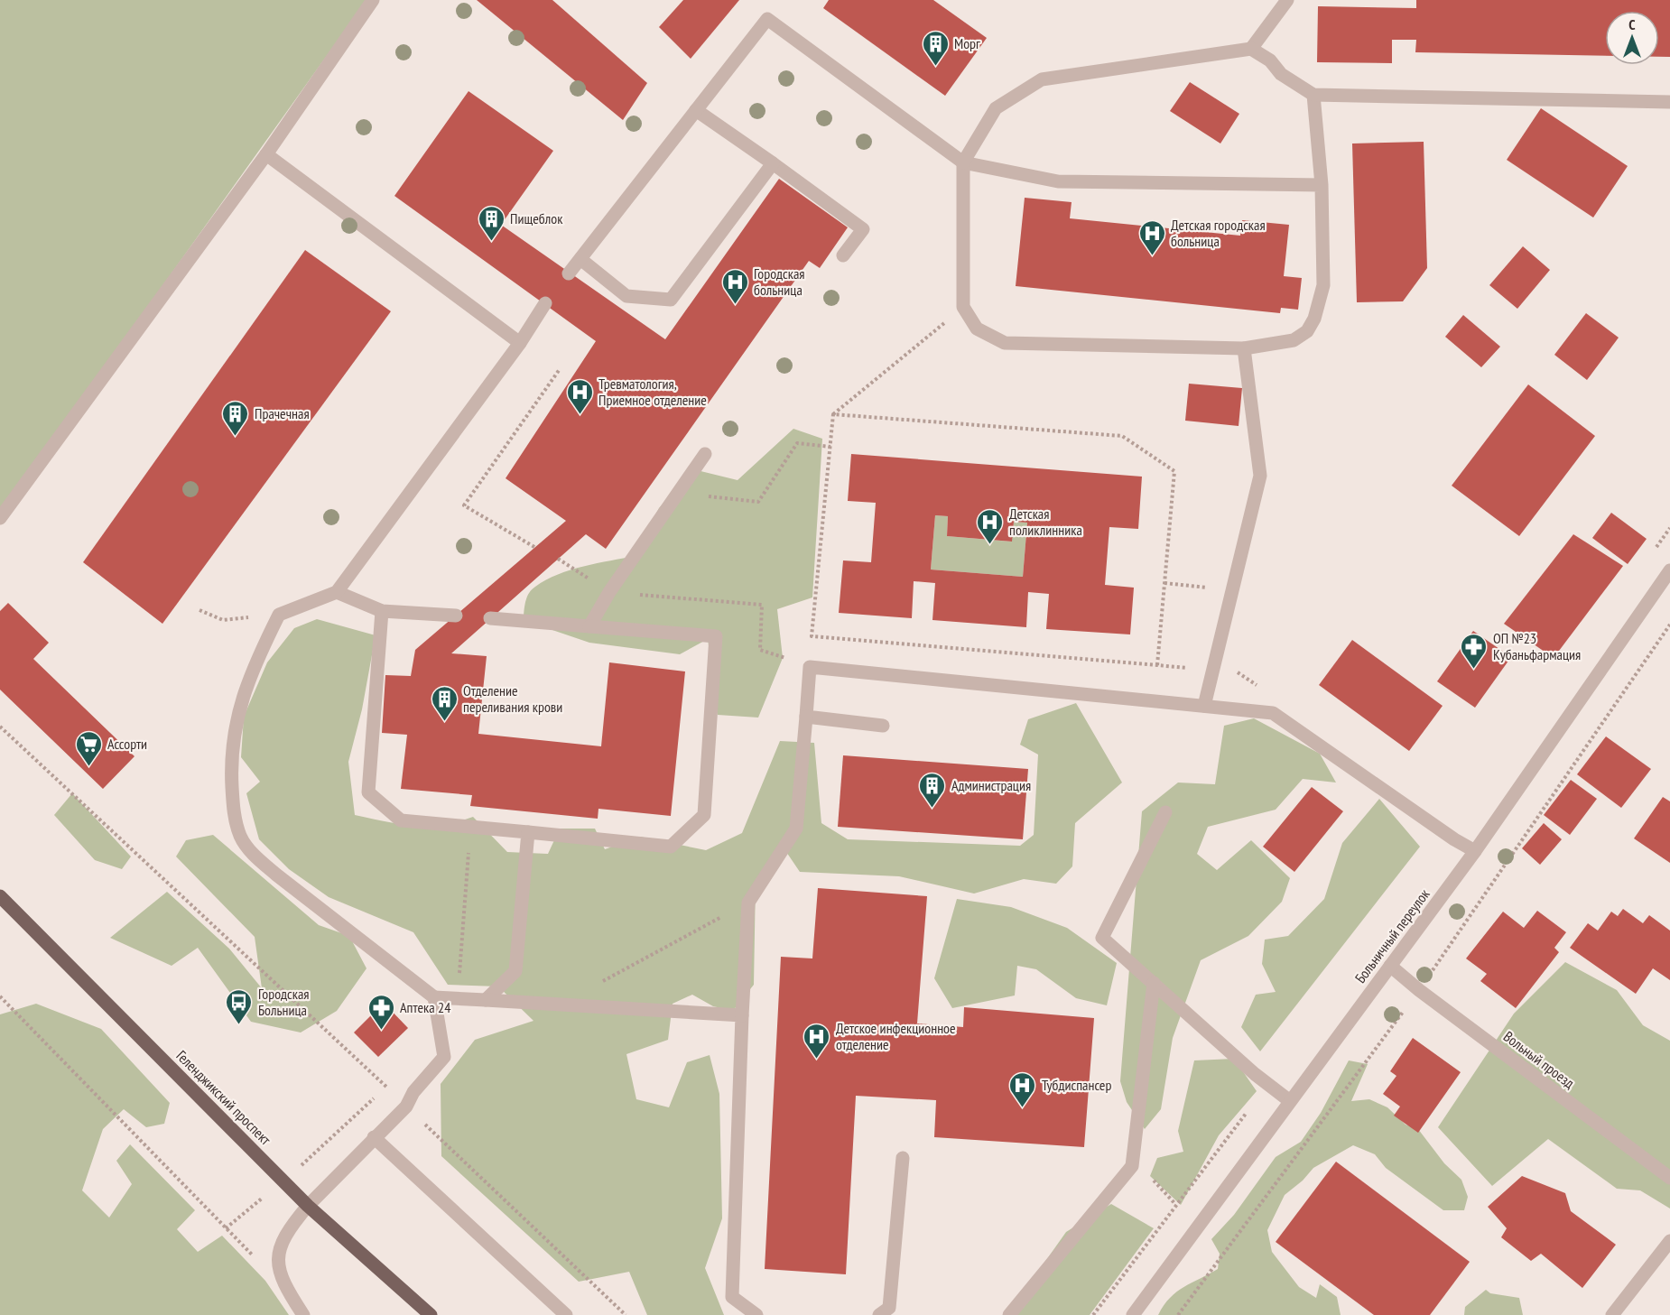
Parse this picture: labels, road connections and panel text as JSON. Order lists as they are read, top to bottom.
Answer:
{
  "streets": {
    "main road": ["Геленджикский проспект"],
    "street": ["Больничный переулок", "Вольный проезд"]
  },
  "crossings": [
    ["Больничный переулок", "Вольный проезд"]
  ],
  "places": {
    "building": [
      "Морг",
      "Пищеблок",
      "Прачечная",
      "Отделение переливания крови",
      "Администрация"
    ],
    "hospital": [
      "Детская городская больница",
      "Городская больница",
      "Тревматология, Приемное отделение",
      "Детская поликлинника",
      "Детское инфекционное отделение",
      "Тубдиспансер"
    ],
    "pharmacy": ["ОП №23 Кубаньфармация", "Аптека 24"],
    "supermarket": ["Ассорти"],
    "bus stop": ["Городская Больница"]
  },
  "north": "top"
}
